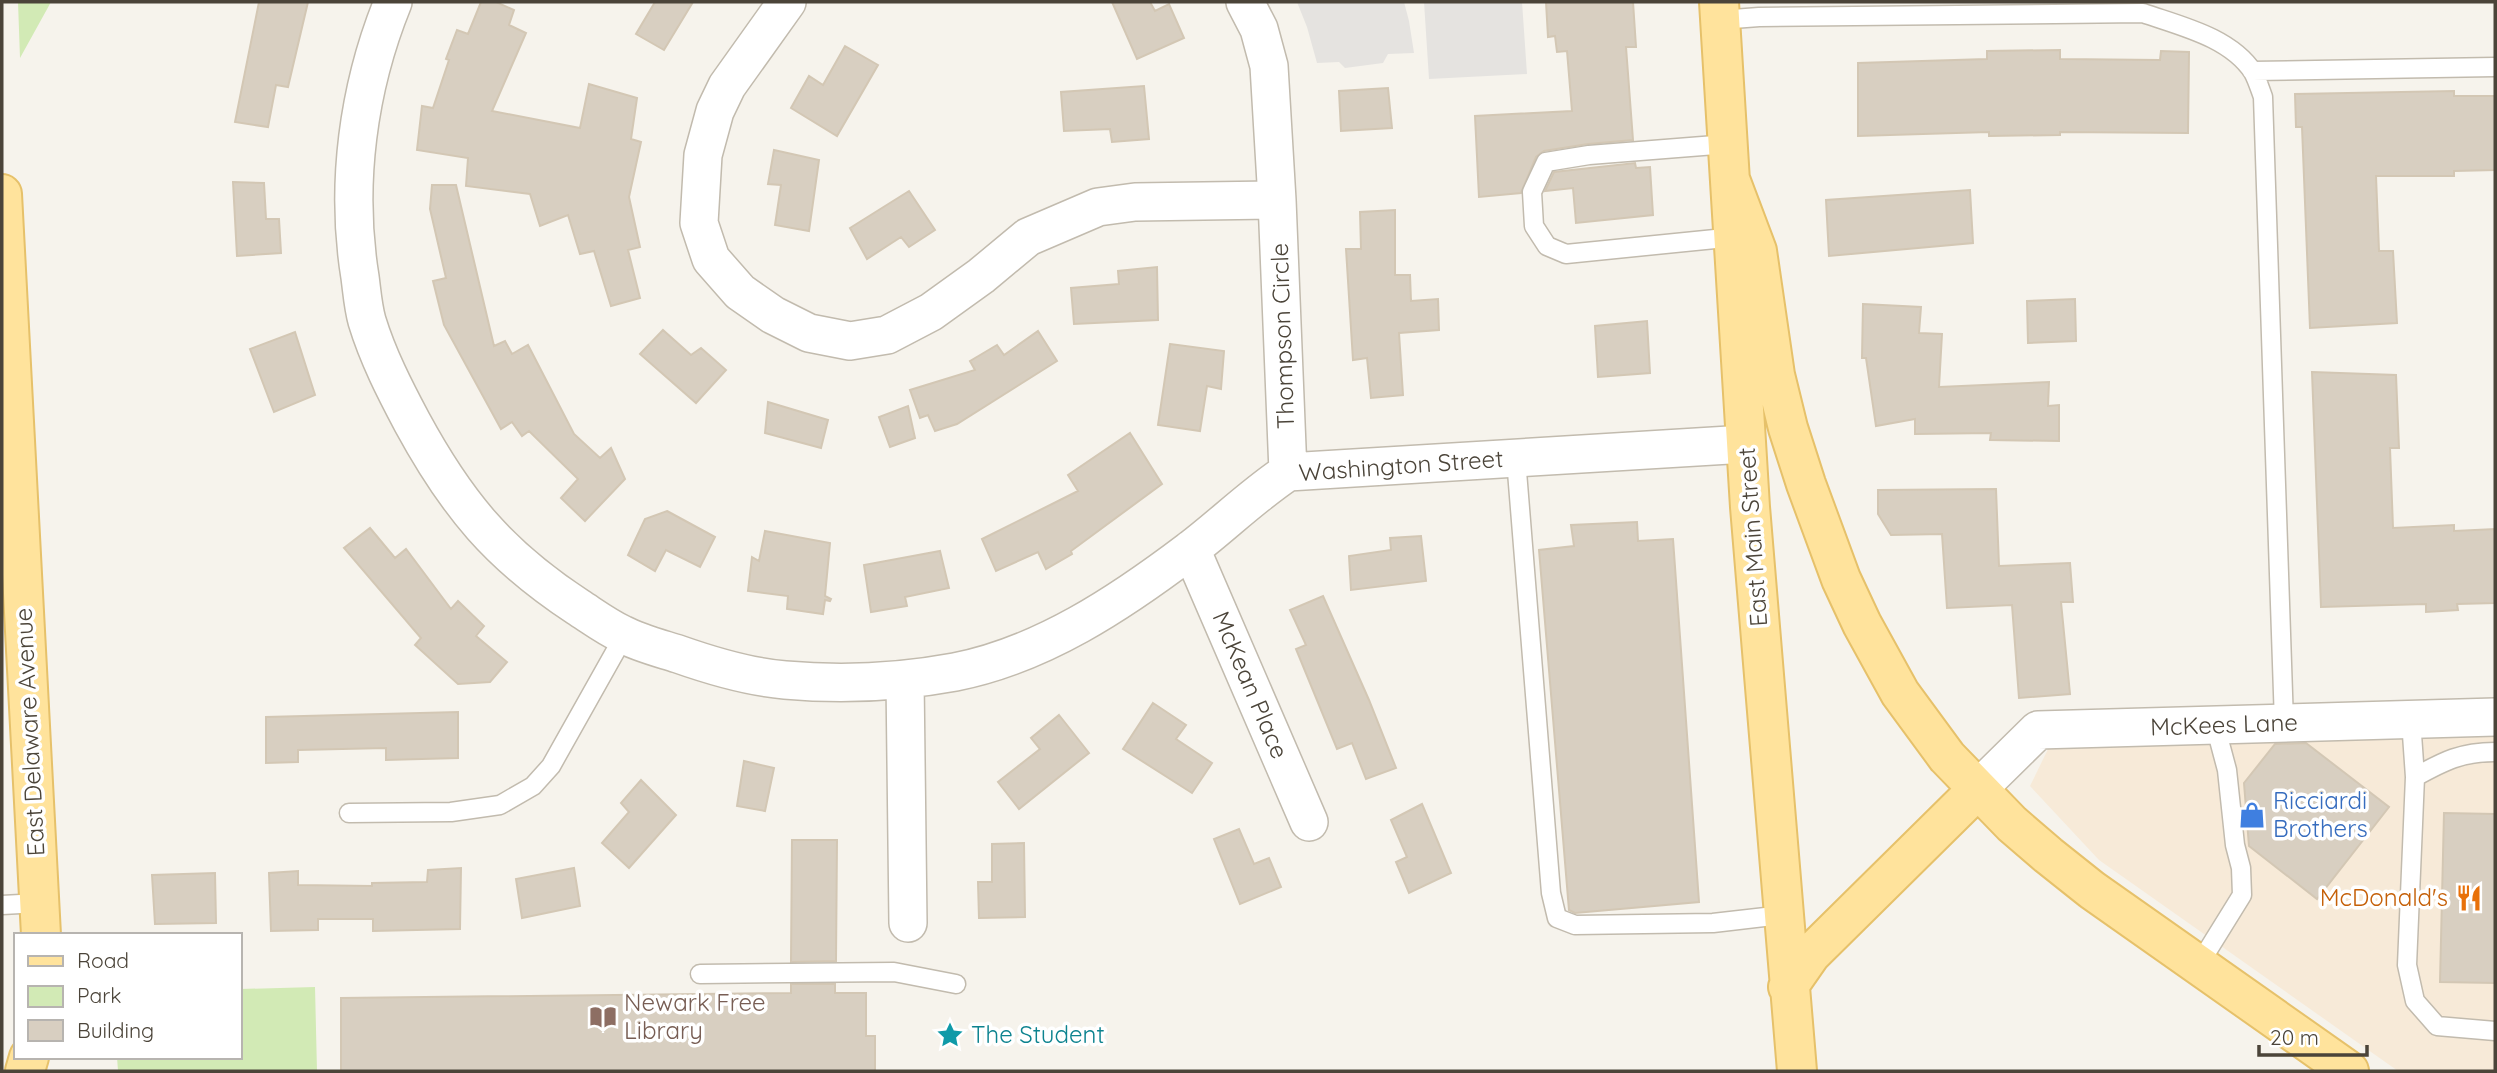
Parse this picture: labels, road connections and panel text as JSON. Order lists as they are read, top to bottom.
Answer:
{
  "streets": {
    "main road": ["East Main Street", "East Delaware Avenue"],
    "street": [
      "Thompson Circle",
      "Washington Street",
      "McKean Place",
      "McKees Lane"
    ]
  },
  "crossings": [
    ["Thompson Circle", "Washington Street"],
    ["Washington Street", "East Main Street"],
    ["Washington Street", "McKean Place"]
  ],
  "places": {
    "shop": ["Ricciardi Brothers"],
    "restaurant": ["McDonald's"],
    "library": ["Newark Free Library"],
    "place": ["The Student"]
  },
  "legend": ["Road", "Park", "Building"],
  "scale_bar": "20 m"
}
